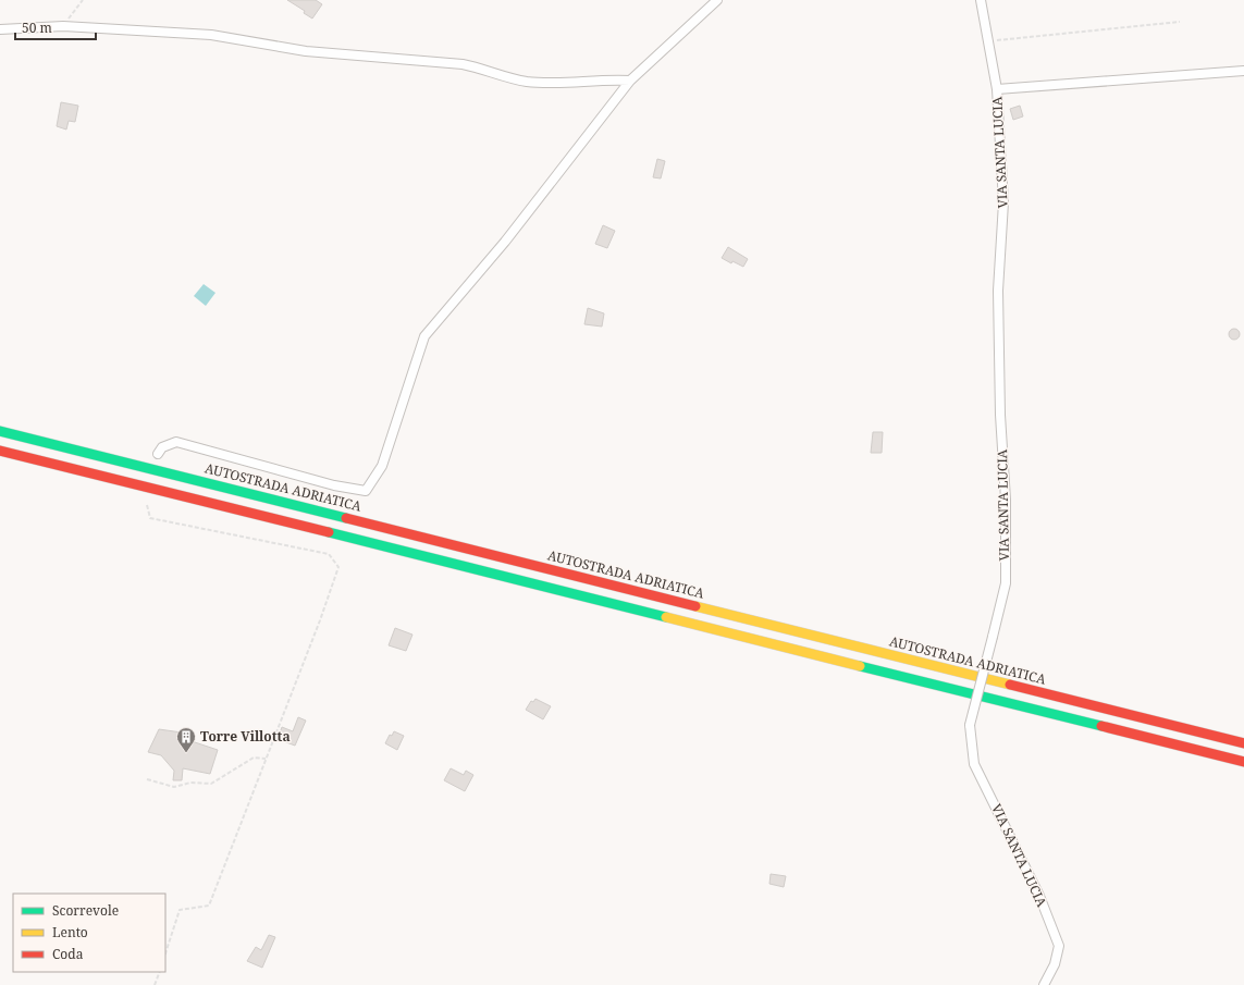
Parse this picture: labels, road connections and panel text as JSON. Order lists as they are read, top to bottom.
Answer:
{
  "streets": {
    "highway": ["AUTOSTRADA ADRIATICA"],
    "street": ["VIA SANTA LUCIA"]
  },
  "places": {
    "building": ["Torre Villotta"]
  },
  "legend": ["Scorrevole", "Lento", "Coda"],
  "scale_bar": "50 m"
}
